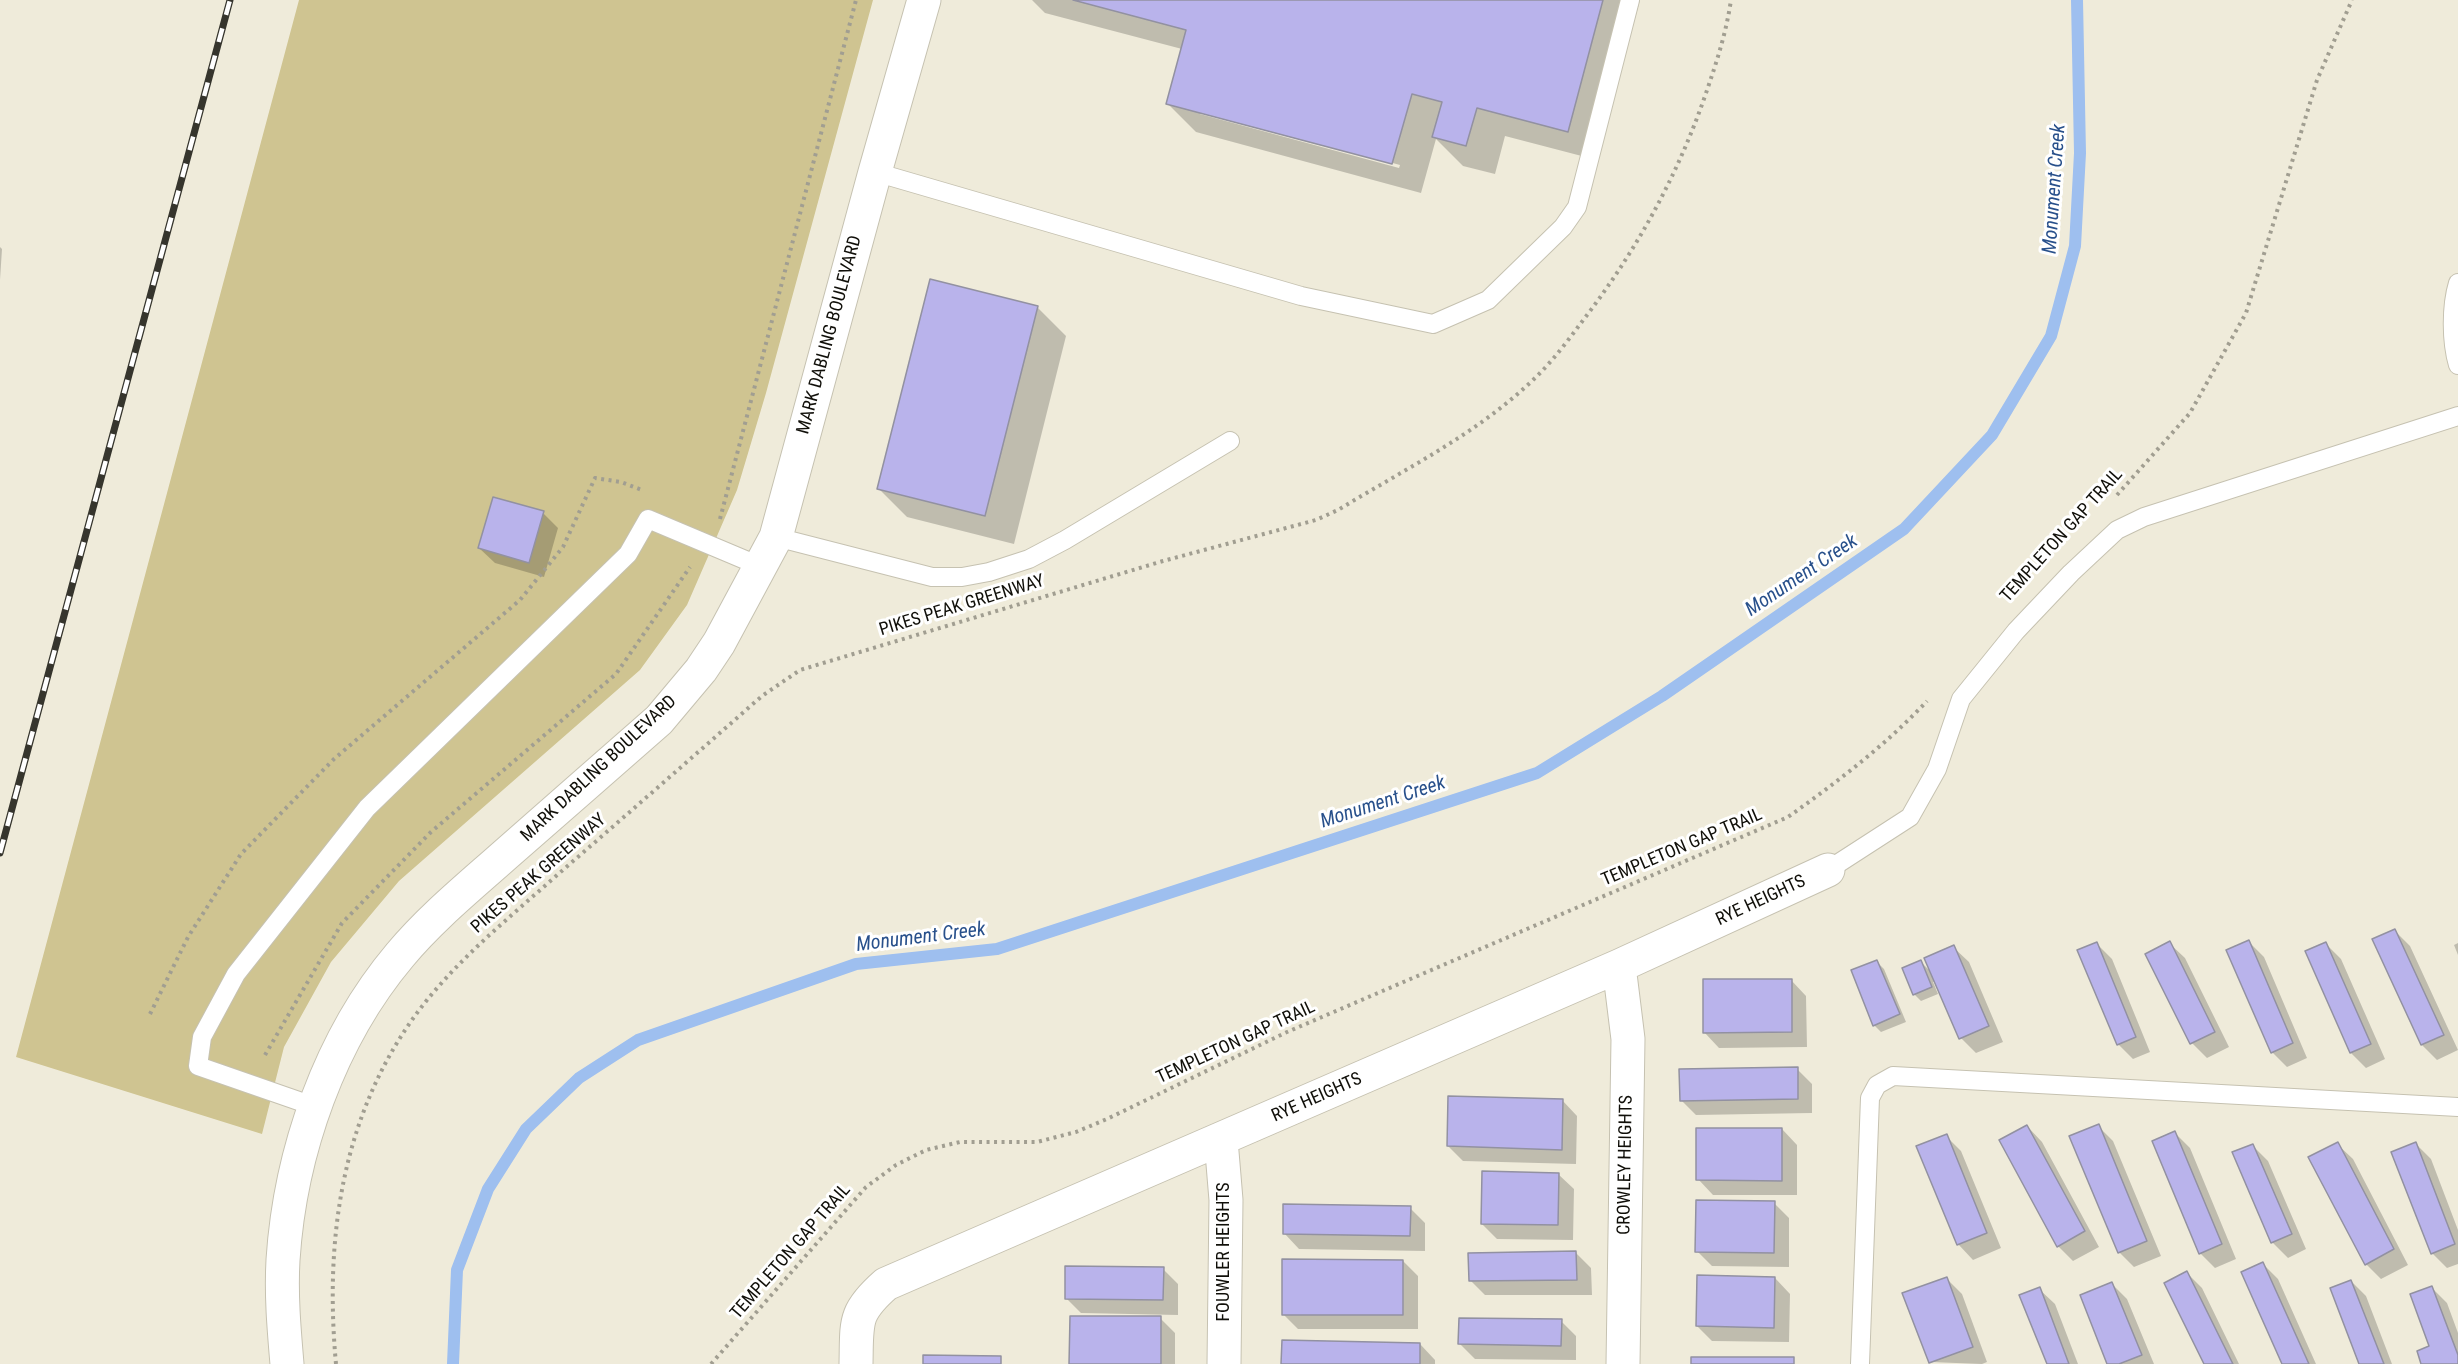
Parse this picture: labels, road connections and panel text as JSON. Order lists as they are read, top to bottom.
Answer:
{
  "streets": {
    "street": [
      "MARK DABLING BOULEVARD",
      "RYE HEIGHTS",
      "CROWLEY HEIGHTS",
      "FOUWLER HEIGHTS"
    ],
    "path": ["TEMPLETON GAP TRAIL", "PIKES PEAK GREENWAY"]
  },
  "crossings": [
    ["RYE HEIGHTS", "CROWLEY HEIGHTS"],
    ["RYE HEIGHTS", "FOUWLER HEIGHTS"]
  ],
  "water": ["Monument Creek"]
}
